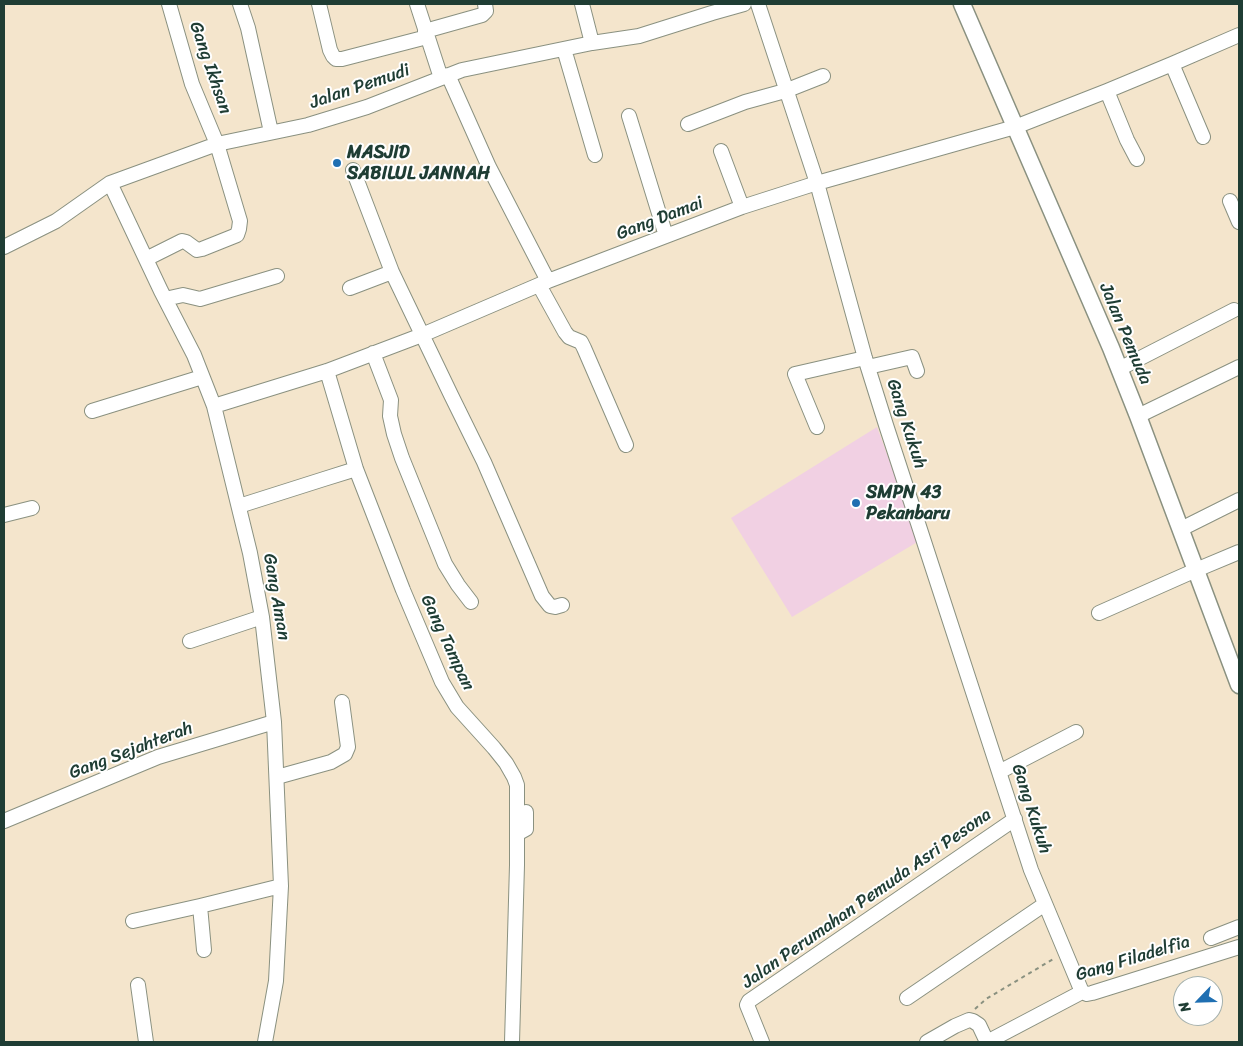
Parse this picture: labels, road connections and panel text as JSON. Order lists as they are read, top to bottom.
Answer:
{
  "streets": {
    "main road": ["Jalan Pemuda"],
    "street": [
      "Gang Ikhsan",
      "Jalan Pemudi",
      "Gang Damai",
      "Gang Kukuh",
      "Gang Aman",
      "Gang Tampan",
      "Gang Sejahterah",
      "Jalan Perumahan Pemuda Asri Pesona",
      "Gang Filadelfia"
    ]
  },
  "crossings": [
    ["Gang Ikhsan", "Jalan Pemudi"],
    ["Gang Ikhsan", "Gang Aman"],
    ["Jalan Pemudi", "Gang Aman"],
    ["Gang Damai", "Jalan Pemuda"],
    ["Gang Damai", "Gang Kukuh"],
    ["Gang Damai", "Gang Aman"],
    ["Gang Damai", "Gang Tampan"],
    ["Gang Kukuh", "Jalan Perumahan Pemuda Asri Pesona"],
    ["Gang Kukuh", "Gang Filadelfia"],
    ["Gang Aman", "Gang Sejahterah"]
  ],
  "places": ["MASJID SABILUL JANNAH", "SMPN 43 Pekanbaru"],
  "north": "bottom left"
}
